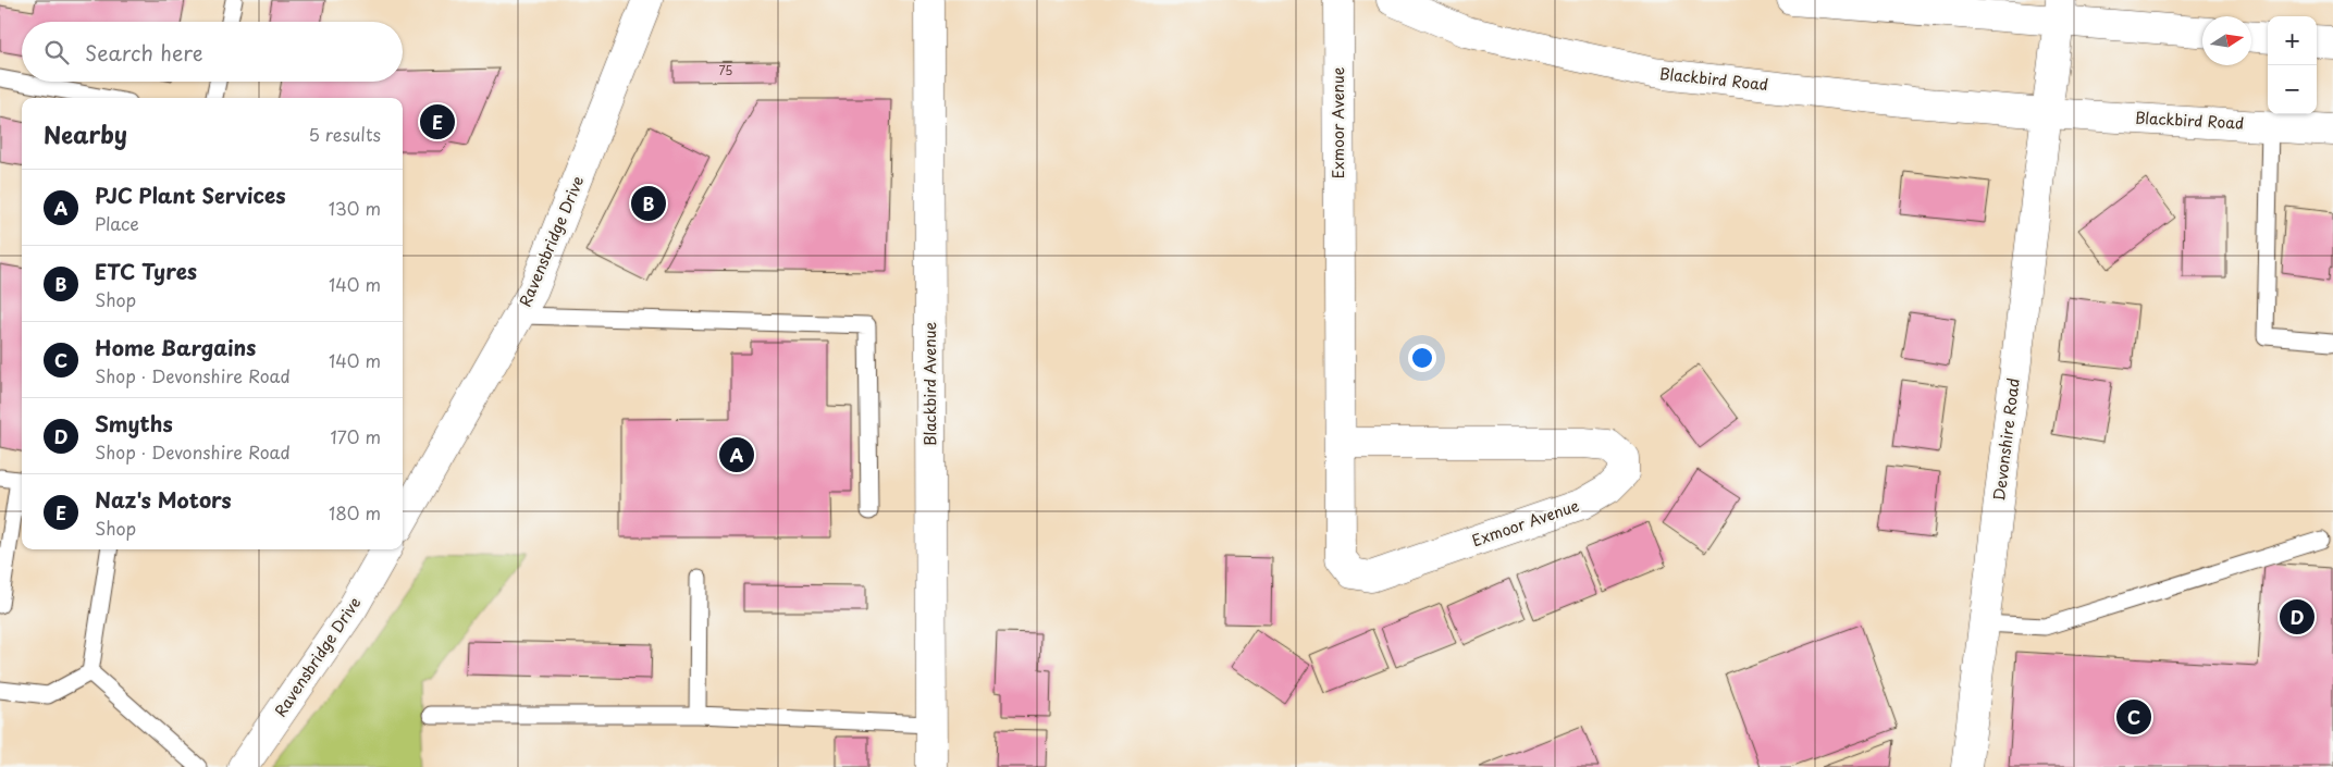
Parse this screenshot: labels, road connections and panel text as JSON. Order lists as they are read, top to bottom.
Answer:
{
  "streets": {
    "street": [
      "Blackbird Road",
      "Exmoor Avenue",
      "Ravensbridge Drive",
      "Blackbird Avenue",
      "Devonshire Road"
    ]
  },
  "crossings": [
    ["Blackbird Road", "Devonshire Road"]
  ],
  "house_numbers": ["75"],
  "north": "right",
  "page": {
    "map_buttons": ["+", "−"],
    "search": "Search here",
    "heading": ["Nearby", "5 results"],
    "pins": [
      "E",
      "B",
      "A",
      "D",
      "C"
    ],
    "list": [
      {
        "mark": "A",
        "name": "PJC Plant Services",
        "note": "Place",
        "value": "130 m"
      },
      {
        "mark": "B",
        "name": "ETC Tyres",
        "note": "Shop",
        "value": "140 m"
      },
      {
        "mark": "C",
        "name": "Home Bargains",
        "note": "Shop · Devonshire Road",
        "value": "140 m"
      },
      {
        "mark": "D",
        "name": "Smyths",
        "note": "Shop · Devonshire Road",
        "value": "170 m"
      },
      {
        "mark": "E",
        "name": "Naz's Motors",
        "note": "Shop",
        "value": "180 m"
      }
    ]
  }
}
